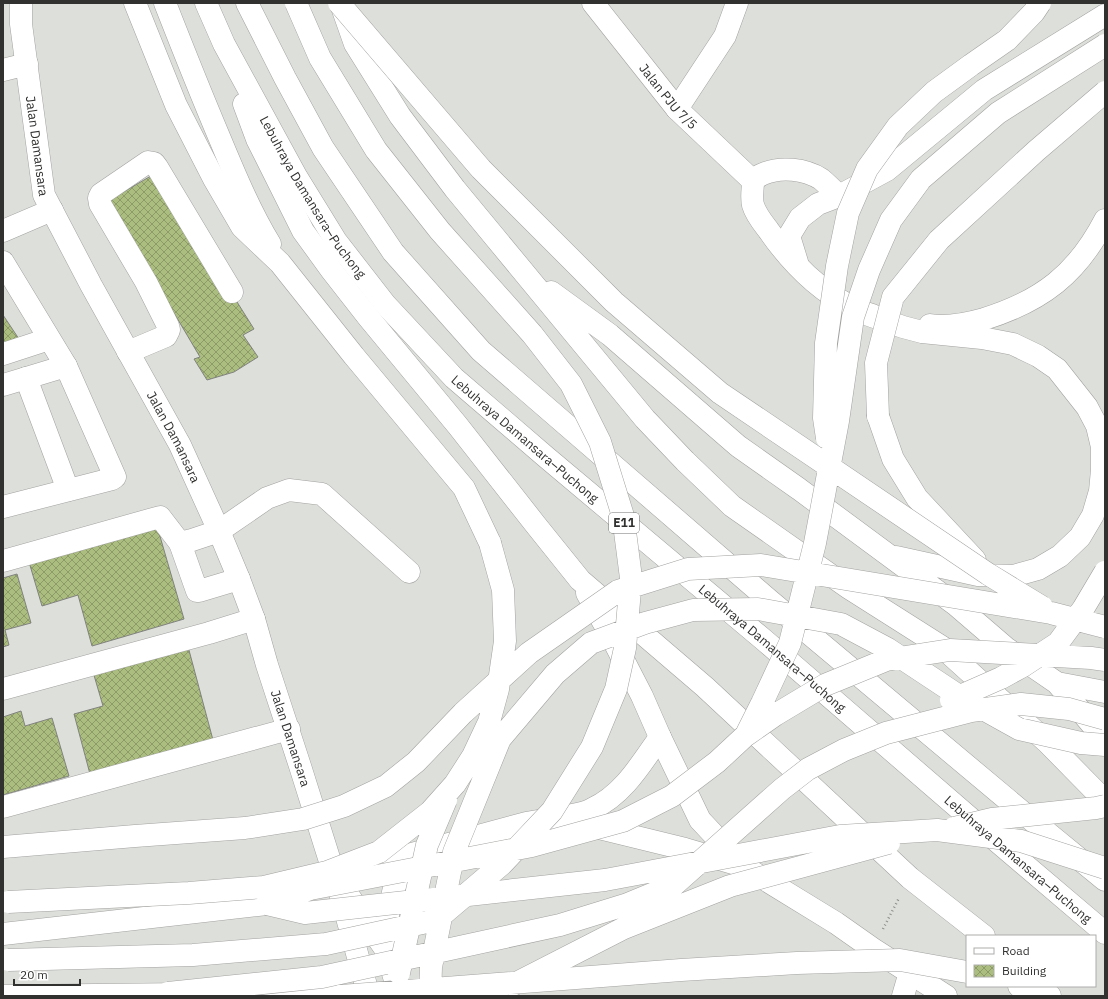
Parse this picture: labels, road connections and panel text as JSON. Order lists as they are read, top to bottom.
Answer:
{
  "streets": {
    "main road": [
      "Jalan PJU 7/5",
      "Jalan Damansara",
      "Lebuhraya Damansara–Puchong",
      "E11"
    ]
  },
  "legend": ["Road", "Building"],
  "scale_bar": "20 m"
}
